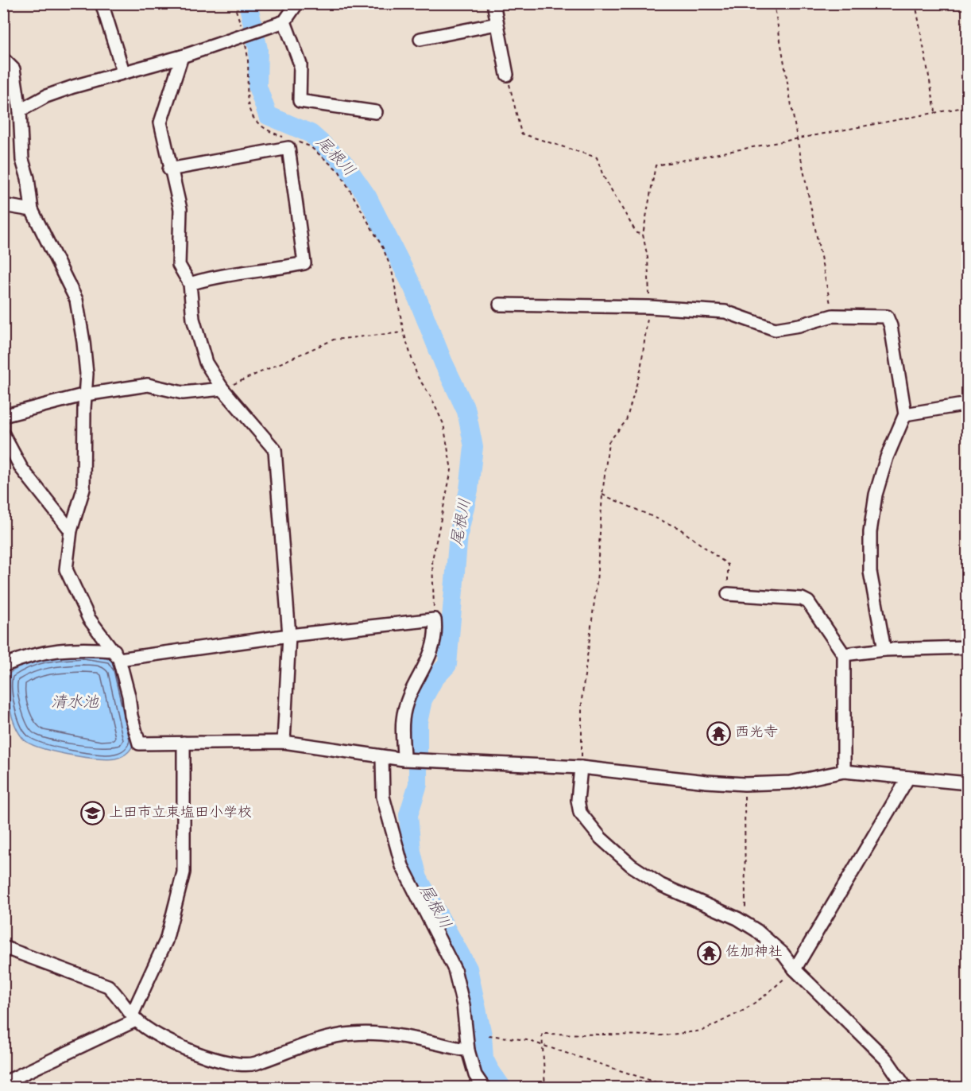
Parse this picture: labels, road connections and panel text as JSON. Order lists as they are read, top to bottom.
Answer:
{
  "water": ["尾根川", "清水池"],
  "places": {
    "temple": ["西光寺", "佐加神社"],
    "school or university": ["上田市立東塩田小学校"]
  }
}
